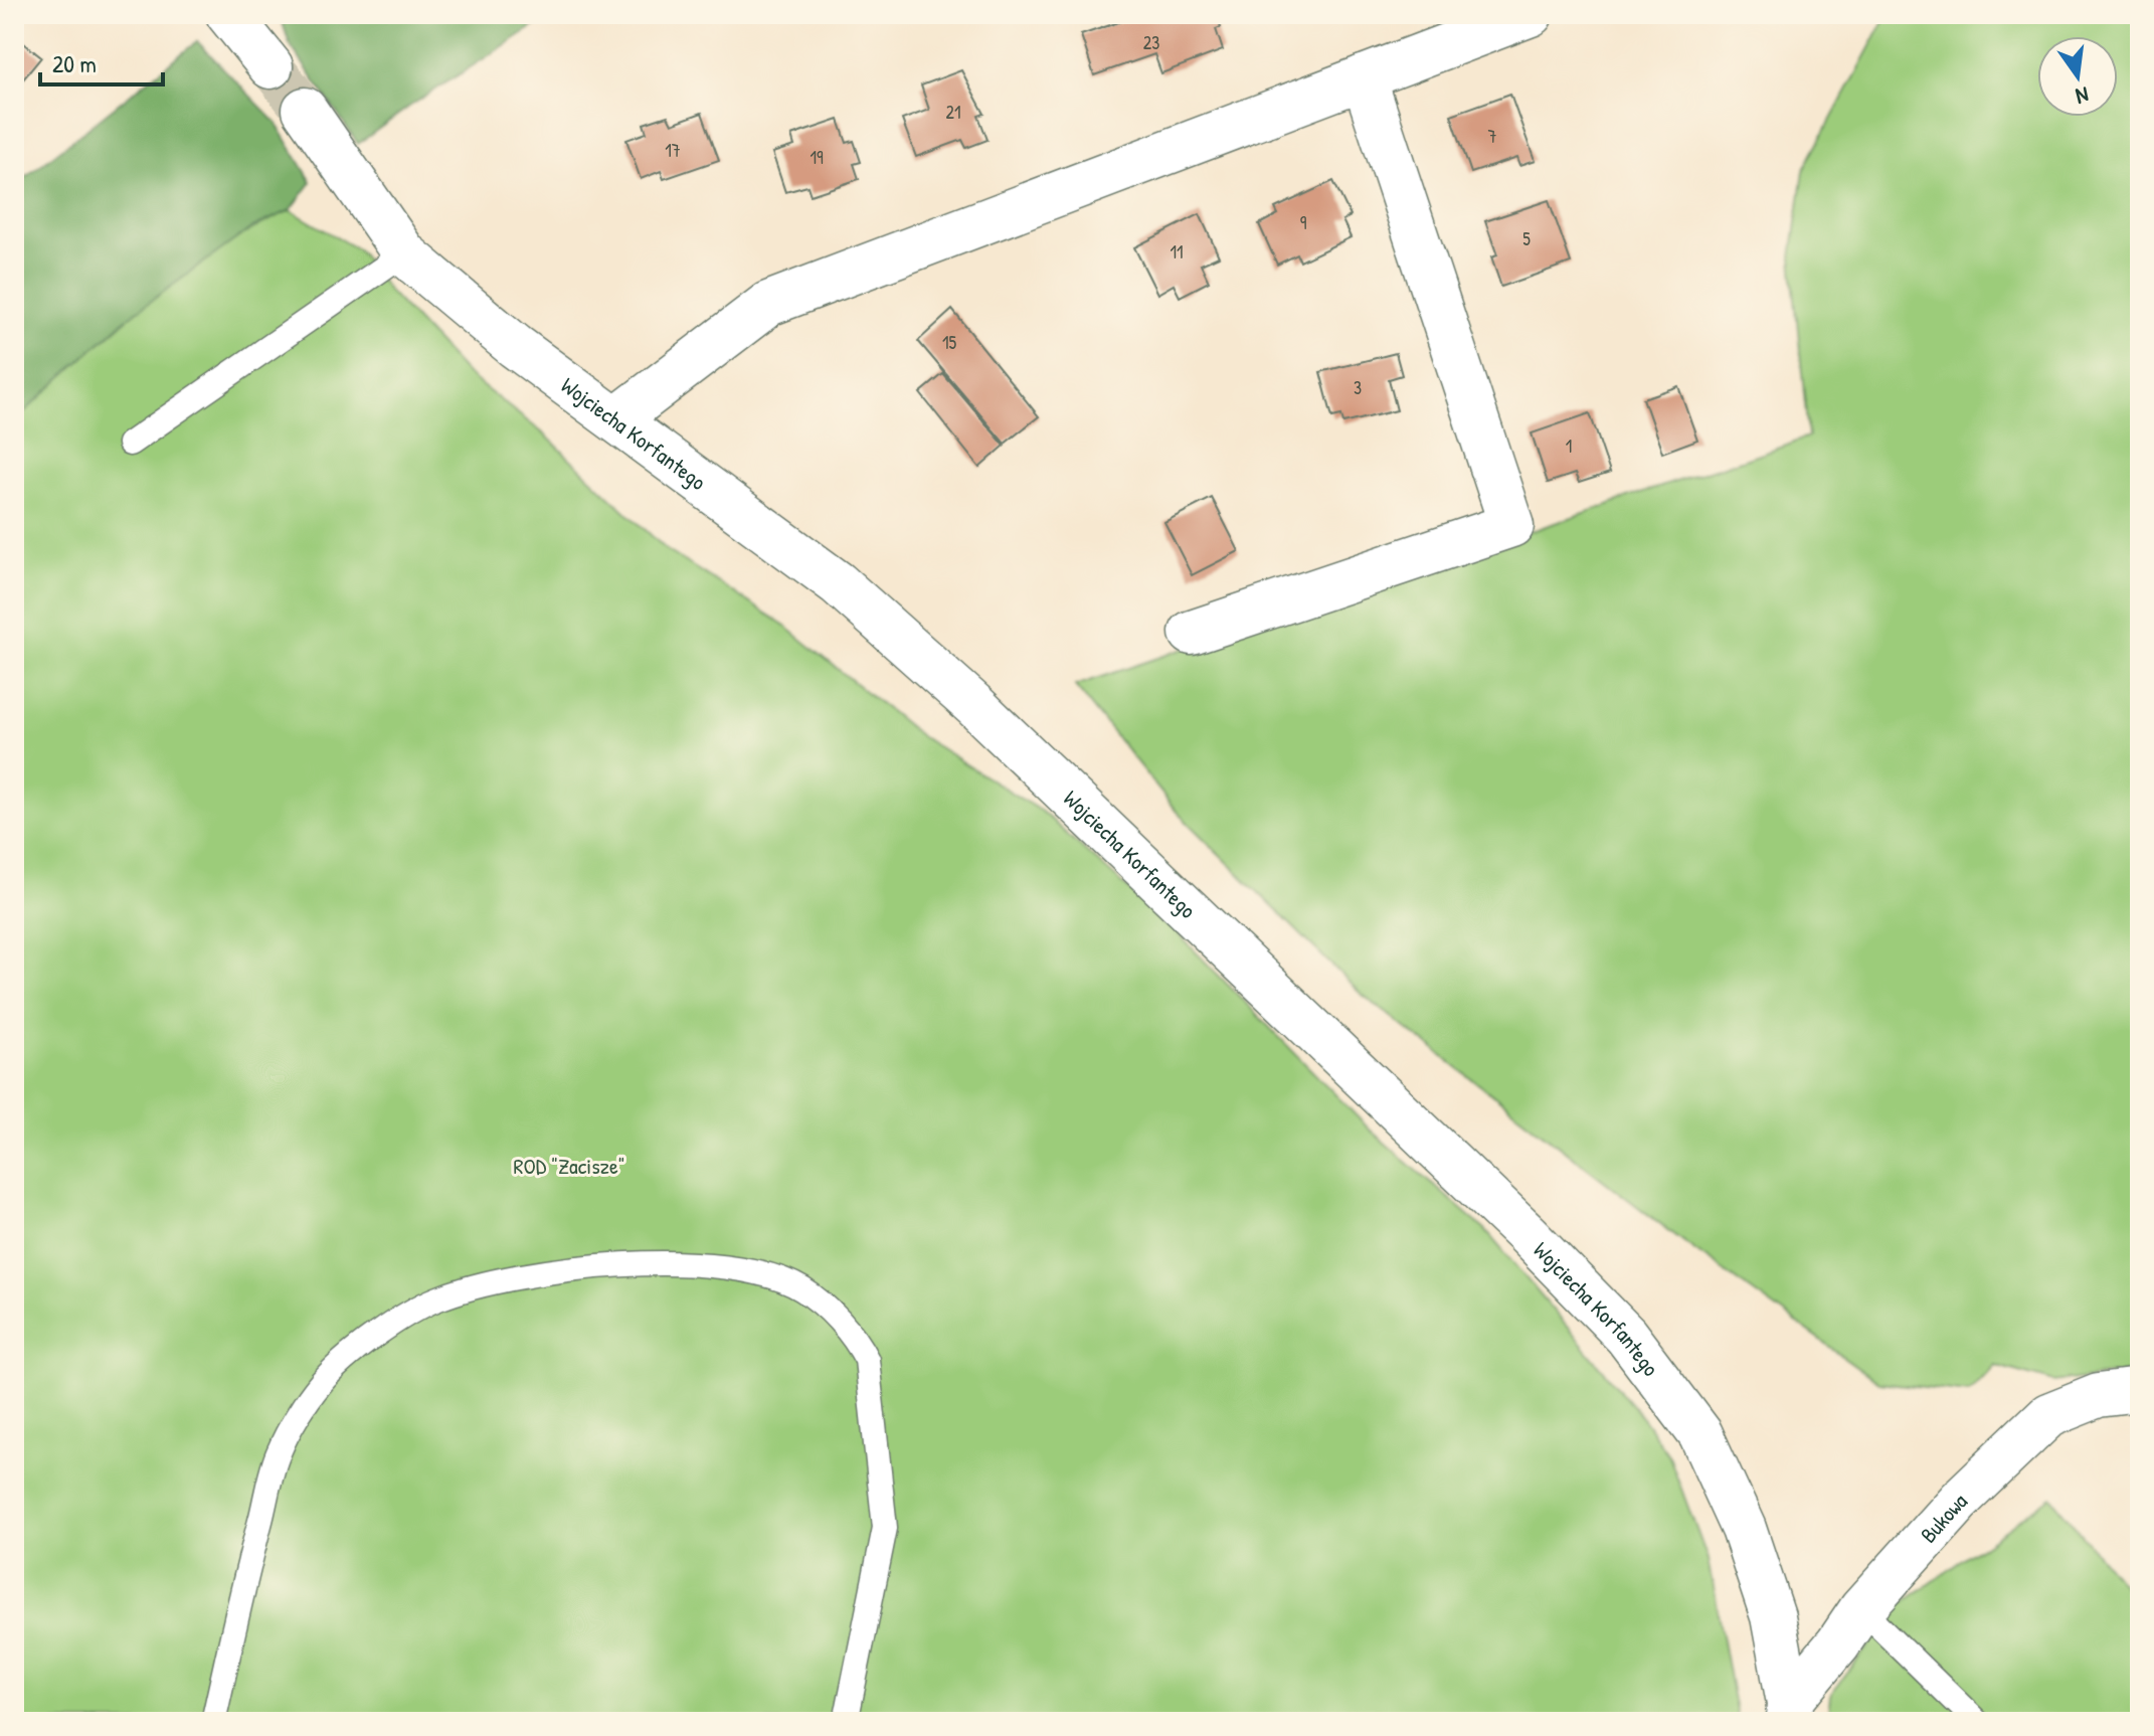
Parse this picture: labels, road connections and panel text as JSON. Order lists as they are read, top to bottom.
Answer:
{
  "streets": {
    "street": ["Wojciecha Korfantego", "Bukowa"]
  },
  "crossings": [
    ["Wojciecha Korfantego", "Bukowa"]
  ],
  "parks": ["ROD \"Zacisze\""],
  "house_numbers": [
    "23",
    "21",
    "7",
    "17",
    "19",
    "9",
    "5",
    "11",
    "15",
    "3",
    "1"
  ],
  "scale_bar": "20 m",
  "north": "bottom"
}
